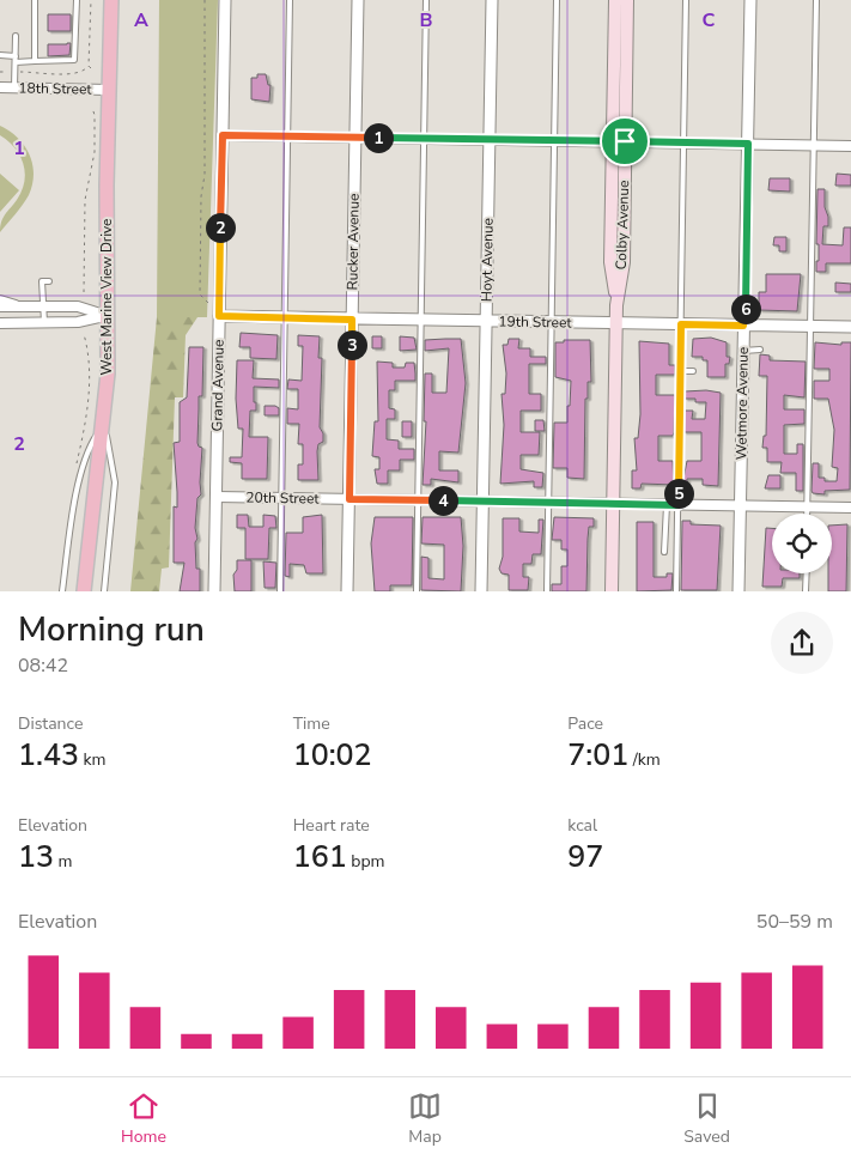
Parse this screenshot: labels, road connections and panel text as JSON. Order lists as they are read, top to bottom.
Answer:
{
  "streets": {
    "main road": ["Colby Avenue", "West Marine View Drive"],
    "street": [
      "18th Street",
      "Rucker Avenue",
      "Hoyt Avenue",
      "19th Street",
      "Grand Avenue",
      "Wetmore Avenue",
      "20th Street"
    ]
  },
  "crossings": [
    ["18th Street", "West Marine View Drive"],
    ["Colby Avenue", "19th Street"],
    ["Colby Avenue", "20th Street"],
    ["Rucker Avenue", "19th Street"],
    ["Rucker Avenue", "20th Street"],
    ["Hoyt Avenue", "19th Street"],
    ["Hoyt Avenue", "20th Street"],
    ["19th Street", "Grand Avenue"],
    ["19th Street", "Wetmore Avenue"],
    ["Grand Avenue", "20th Street"],
    ["Wetmore Avenue", "20th Street"]
  ],
  "page": {
    "pins": [
      "1",
      "2",
      "6",
      "3",
      "5",
      "4"
    ],
    "heading": ["Morning run", "08:42"],
    "stats": [
      ["Distance", "1.43 km"],
      ["Time", "10:02"],
      ["Pace", "7:01 /km"],
      ["Elevation", "13 m"],
      ["Heart rate", "161 bpm"],
      ["kcal", "97"]
    ],
    "chart": ["Elevation", "50–59 m"],
    "tabs": ["Home", "Map", "Saved"]
  },
  "grid": {
    "columns": ["A", "B", "C"],
    "rows": ["1", "2"]
  }
}
